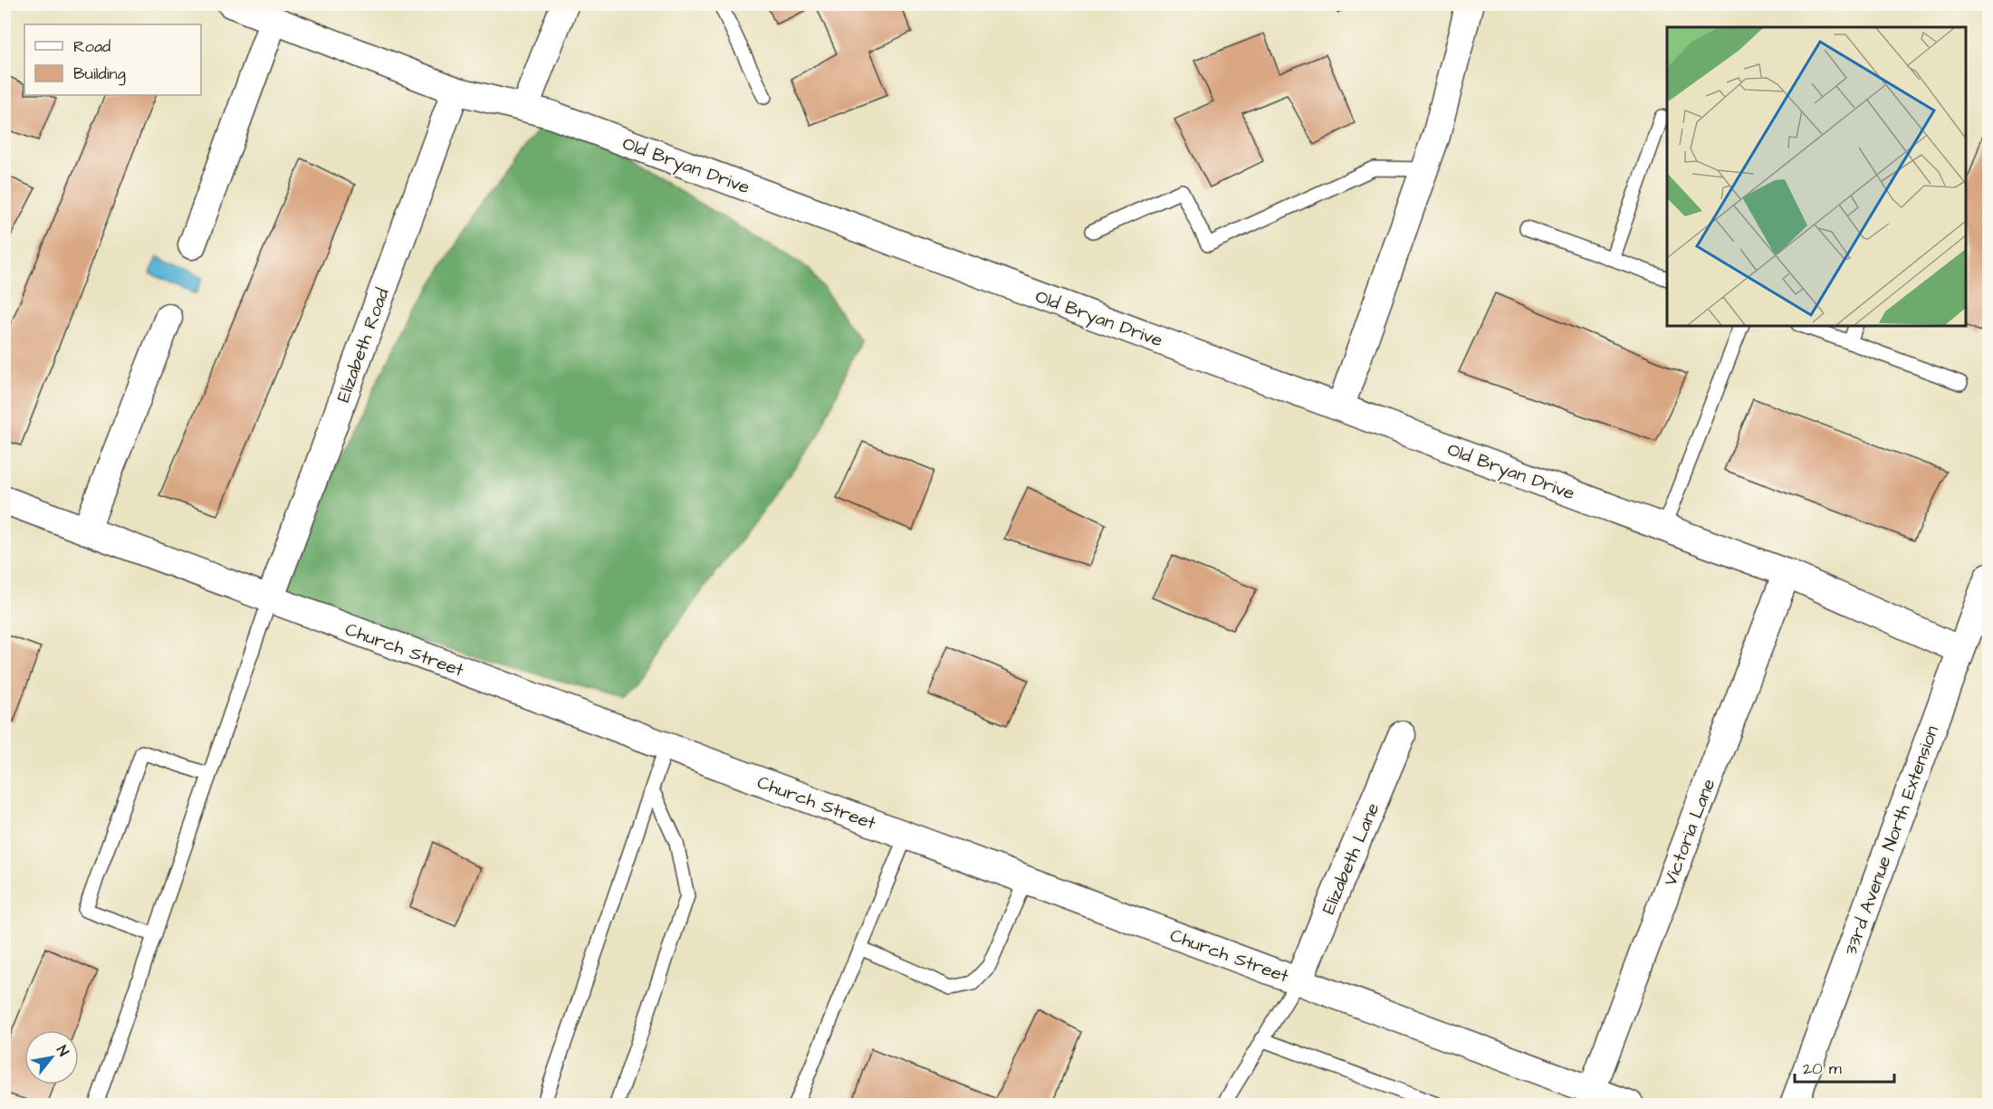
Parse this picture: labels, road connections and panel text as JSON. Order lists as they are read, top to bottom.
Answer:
{
  "streets": {
    "street": [
      "Old Bryan Drive",
      "Elizabeth Road",
      "Church Street",
      "Victoria Lane",
      "33rd Avenue North Extension",
      "Elizabeth Lane"
    ]
  },
  "crossings": [
    ["Old Bryan Drive", "Elizabeth Road"],
    ["Old Bryan Drive", "Victoria Lane"],
    ["Old Bryan Drive", "33rd Avenue North Extension"],
    ["Elizabeth Road", "Church Street"],
    ["Church Street", "Victoria Lane"],
    ["Church Street", "Elizabeth Lane"]
  ],
  "legend": ["Road", "Building"],
  "scale_bar": "20 m",
  "north": "top right"
}
